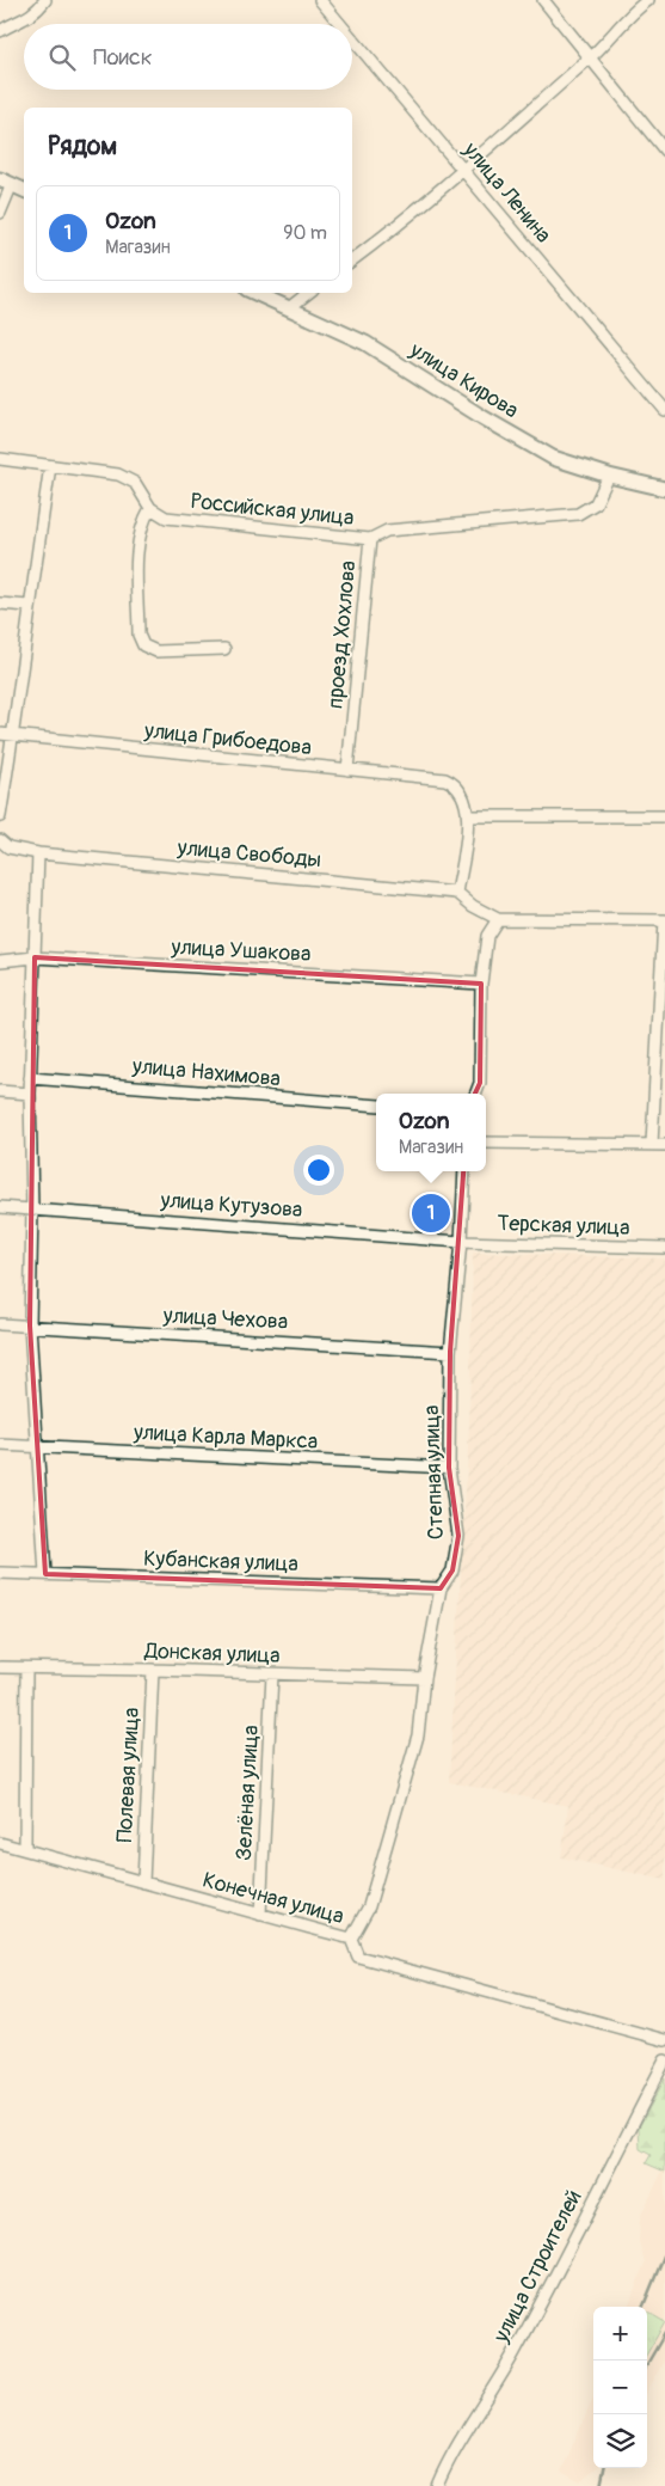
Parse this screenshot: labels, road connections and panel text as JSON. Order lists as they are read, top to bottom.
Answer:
{
  "streets": {
    "main road": ["улица Кирова"],
    "street": [
      "улица Ленина",
      "Российская улица",
      "проезд Хохлова",
      "улица Грибоедова",
      "улица Свободы",
      "улица Ушакова",
      "улица Нахимова",
      "улица Кутузова",
      "Терская улица",
      "улица Чехова",
      "улица Карла Маркса",
      "Степная улица",
      "Кубанская улица",
      "Донская улица",
      "Полевая улица",
      "Зелёная улица",
      "Конечная улица",
      "улица Строителей"
    ]
  },
  "crossings": [
    ["улица Кирова", "Российская улица"],
    ["Российская улица", "проезд Хохлова"],
    ["проезд Хохлова", "улица Грибоедова"],
    ["улица Кутузова", "Терская улица"],
    ["улица Кутузова", "Степная улица"],
    ["Терская улица", "Степная улица"],
    ["улица Чехова", "Степная улица"],
    ["улица Карла Маркса", "Степная улица"],
    ["Степная улица", "Кубанская улица"],
    ["Степная улица", "Донская улица"],
    ["Степная улица", "Конечная улица"],
    ["Донская улица", "Полевая улица"],
    ["Донская улица", "Зелёная улица"],
    ["Полевая улица", "Конечная улица"],
    ["Зелёная улица", "Конечная улица"]
  ],
  "page": {
    "search": "Поиск",
    "heading": "Рядом",
    "list": [
      {
        "mark": "1",
        "name": "Ozon",
        "note": "Магазин",
        "value": "90 m"
      }
    ],
    "popup": ["Ozon", "Магазин"],
    "pins": "1",
    "map_buttons": ["+", "−"]
  }
}
